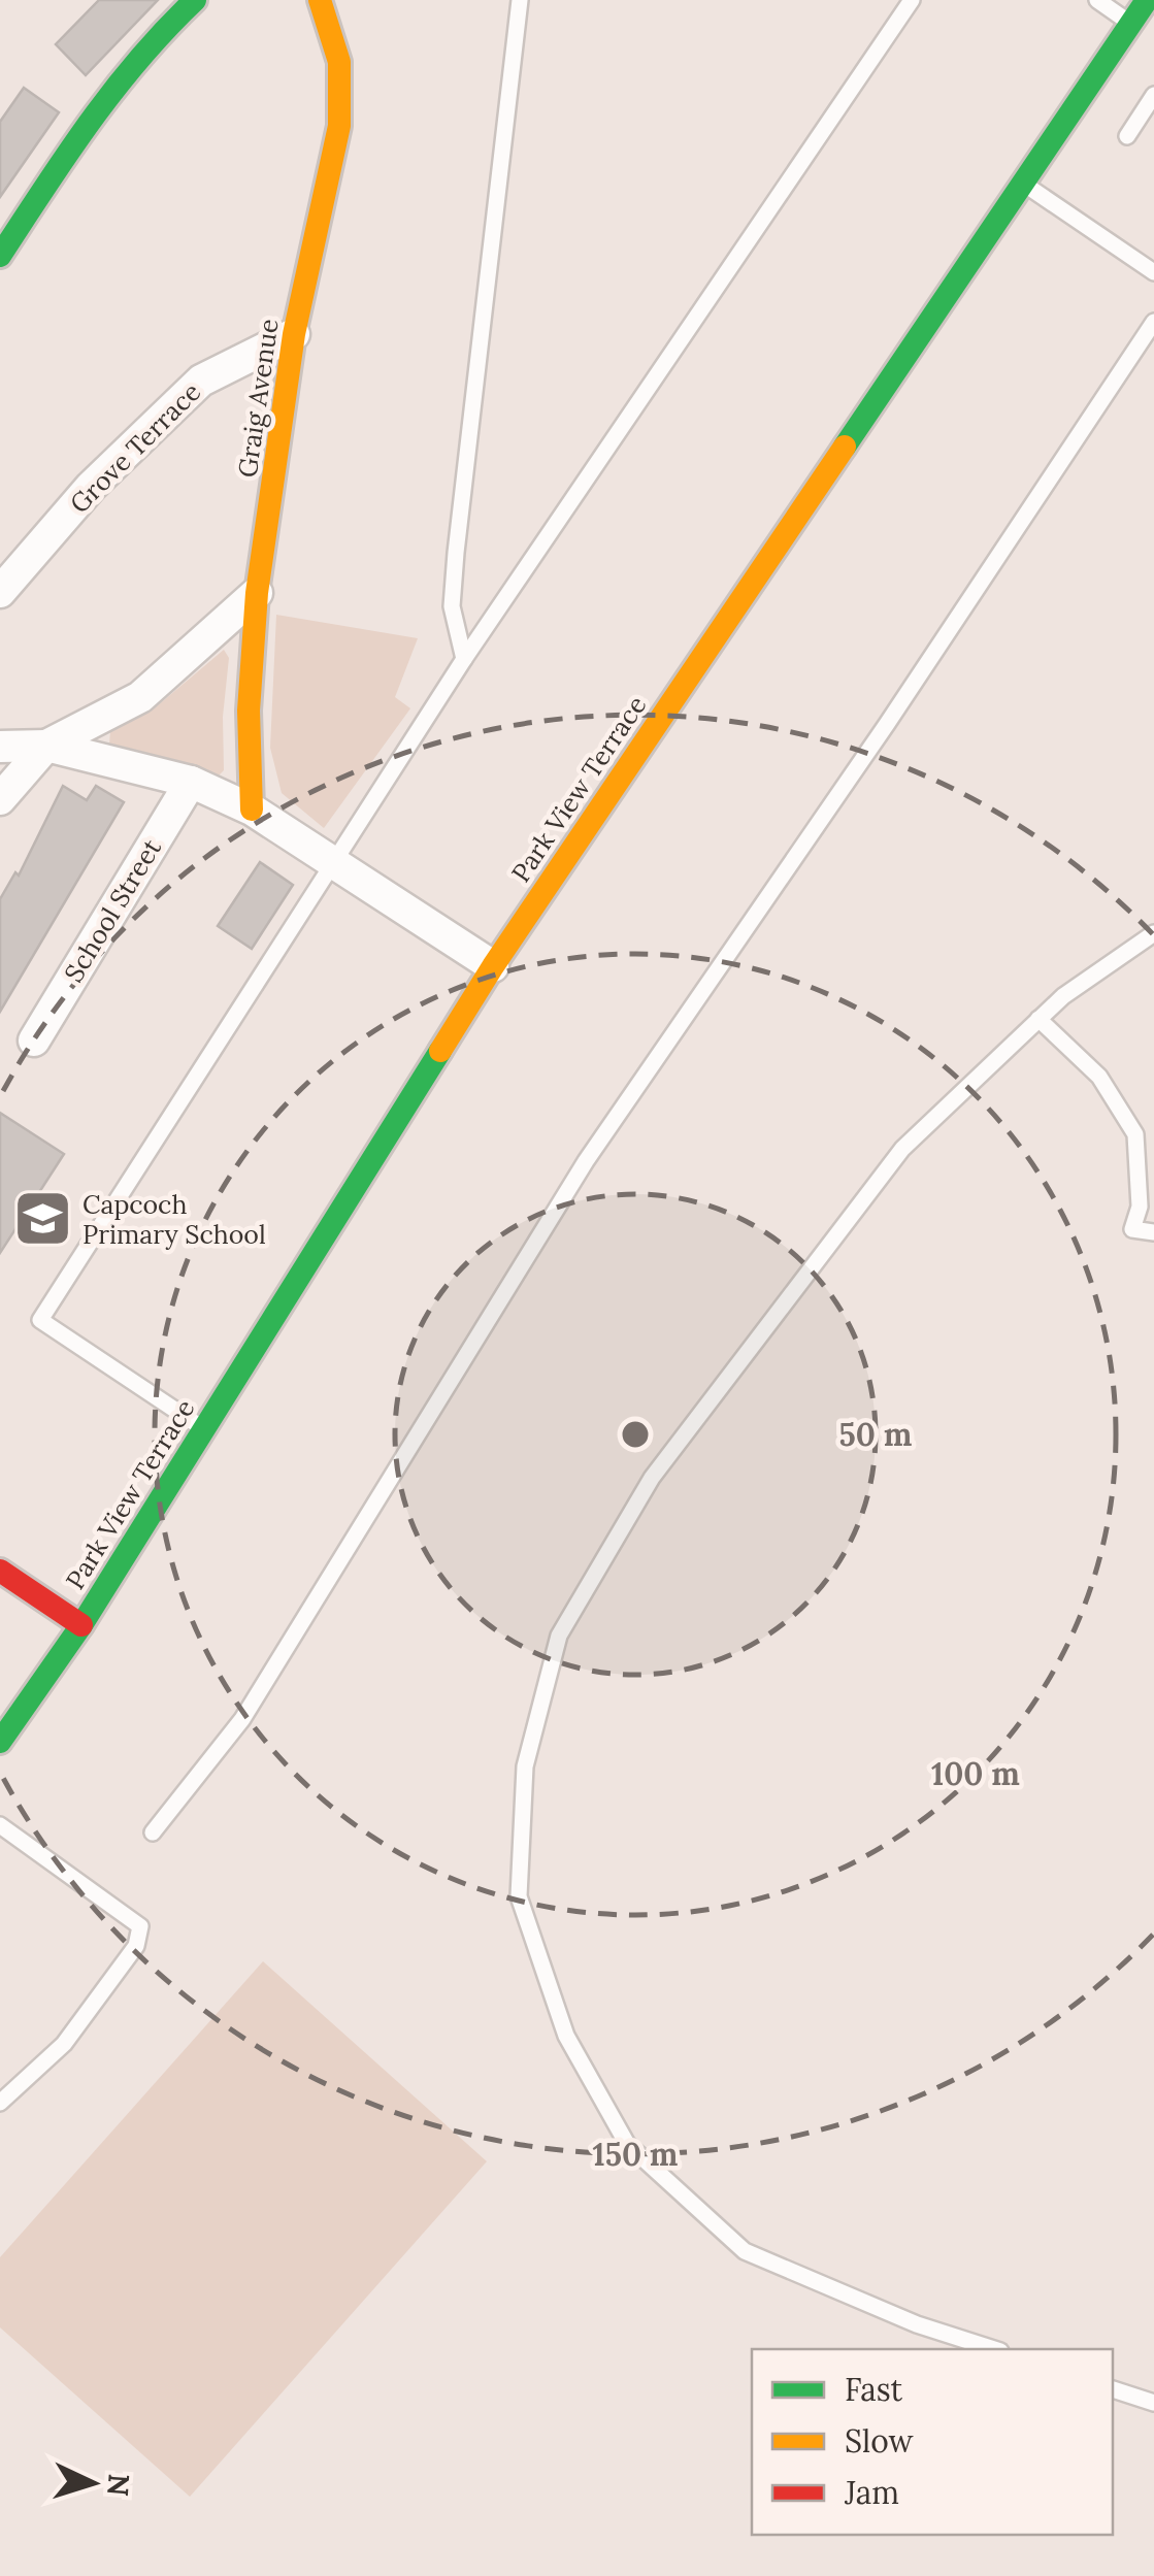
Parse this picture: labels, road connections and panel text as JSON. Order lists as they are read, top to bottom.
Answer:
{
  "streets": {
    "main road": ["Graig Avenue", "Park View Terrace"],
    "street": ["Grove Terrace", "School Street"]
  },
  "crossings": [
    ["Graig Avenue", "Grove Terrace"]
  ],
  "places": {
    "school or university": ["Capcoch Primary School"]
  },
  "legend": ["Fast", "Slow", "Jam"],
  "north": "right",
  "rings": ["50 m", "100 m", "150 m"]
}
